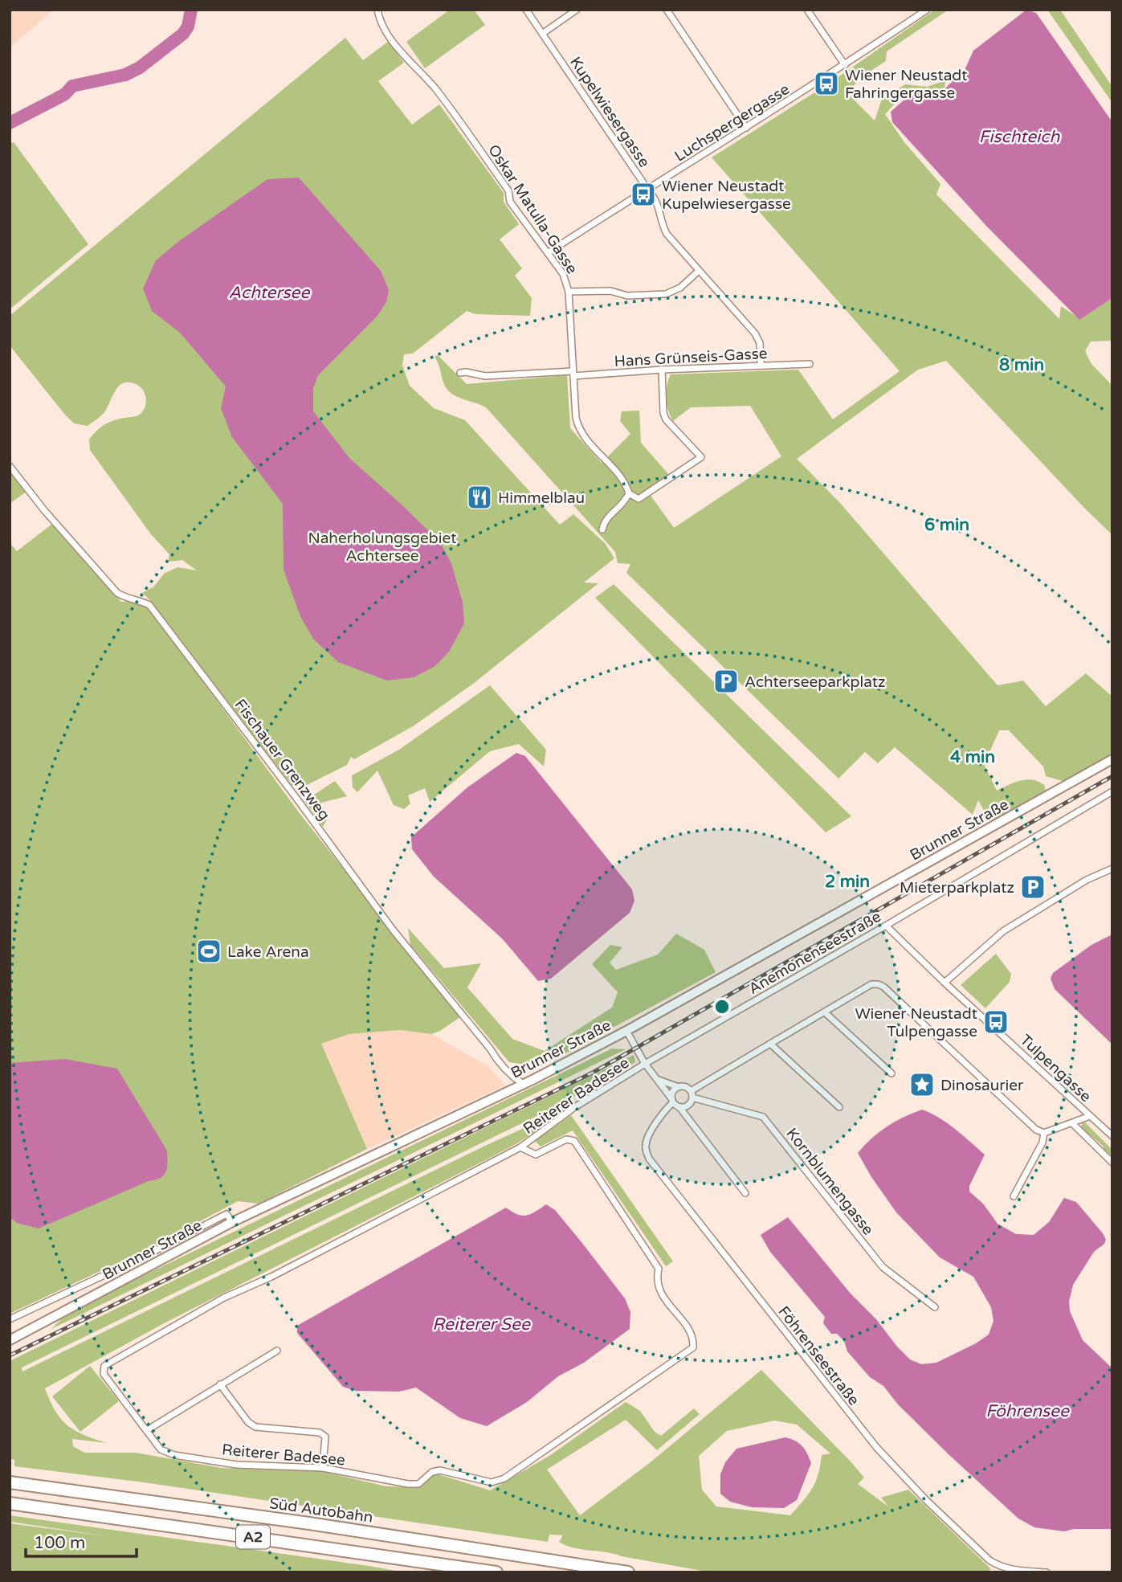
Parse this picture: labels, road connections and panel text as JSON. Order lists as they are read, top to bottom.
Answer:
{
  "streets": {
    "highway": ["Süd Autobahn", "A2"],
    "main road": ["Brunner Straße"],
    "street": [
      "Kupelwiesergasse",
      "Luchspergergasse",
      "Oskar Matulla-Gasse",
      "Hans Grünseis-Gasse",
      "Fischauer Grenzweg",
      "Anemonenseestraße",
      "Tulpengasse",
      "Reiterer Badesee",
      "Kornblumengasse",
      "Föhrenseestraße"
    ]
  },
  "crossings": [
    ["Kupelwiesergasse", "Luchspergergasse"],
    ["Kupelwiesergasse", "Hans Grünseis-Gasse"],
    ["Luchspergergasse", "Oskar Matulla-Gasse"],
    ["Oskar Matulla-Gasse", "Hans Grünseis-Gasse"],
    ["Fischauer Grenzweg", "Brunner Straße"],
    ["Anemonenseestraße", "Tulpengasse"],
    ["Anemonenseestraße", "Reiterer Badesee"],
    ["Kornblumengasse", "Föhrenseestraße"]
  ],
  "water": [
    "Fischteich",
    "Achtersee",
    "Reiterer See",
    "Föhrensee"
  ],
  "parks": ["Naherholungsgebiet Achtersee"],
  "places": {
    "bus stop": ["Wiener Neustadt Fahringergasse", "Wiener Neustadt Kupelwiesergasse", "Wiener Neustadt Tulpengasse"],
    "restaurant": ["Himmelblau"],
    "parking": ["Achterseeparkplatz", "Mieterparkplatz"],
    "sports": ["Lake Arena"],
    "place": ["Dinosaurier"]
  },
  "scale_bar": "100 m",
  "rings": [
    "8 min",
    "6 min",
    "4 min",
    "2 min"
  ]
}
